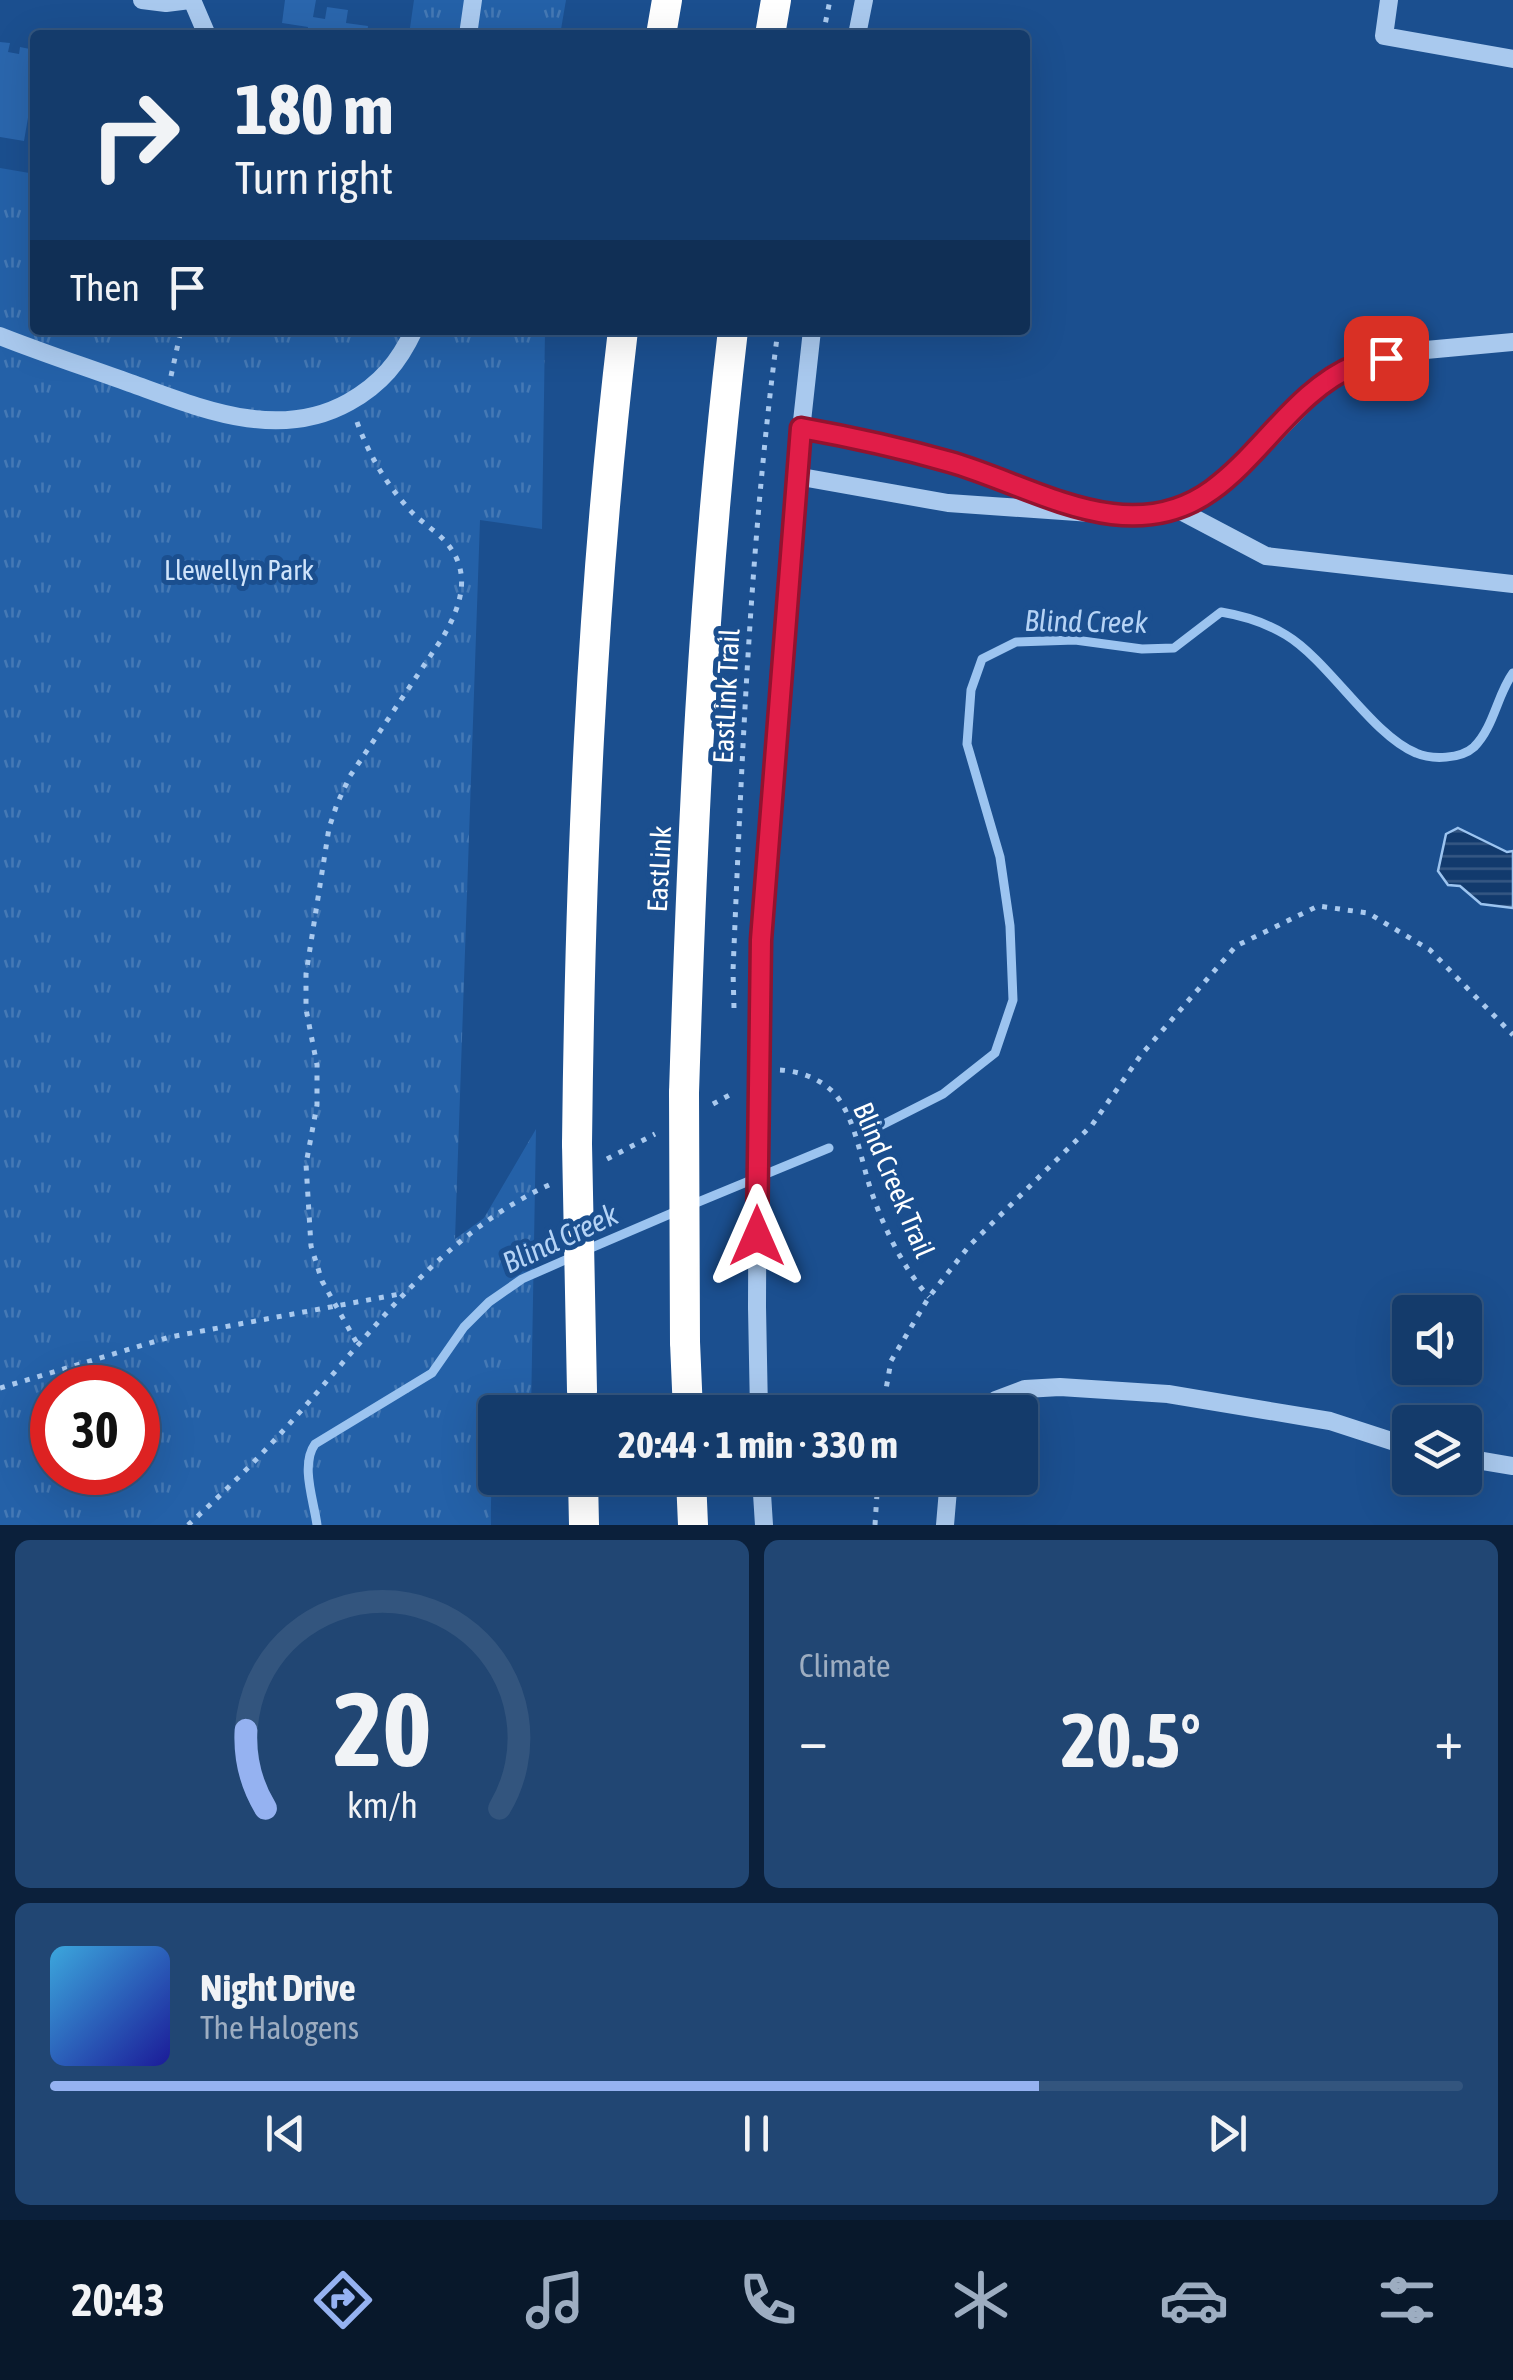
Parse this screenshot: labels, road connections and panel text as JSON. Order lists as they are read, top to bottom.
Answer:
{
  "streets": {
    "highway": ["EastLink"],
    "path": ["EastLink Trail", "Blind Creek Trail"]
  },
  "water": ["Blind Creek"],
  "parks": ["Llewellyn Park"],
  "page": {
    "turn": ["180 m", "Turn right"],
    "then": "Then",
    "limit": "30",
    "trip": "20:44 · 1 min · 330 m",
    "tile": "Climate",
    "heat": ["−", "20.5°", "+"],
    "song": ["Night Drive", "The Halogens"],
    "tabs": "20:43",
    "gauge": ["20", "km/h"]
  }
}
